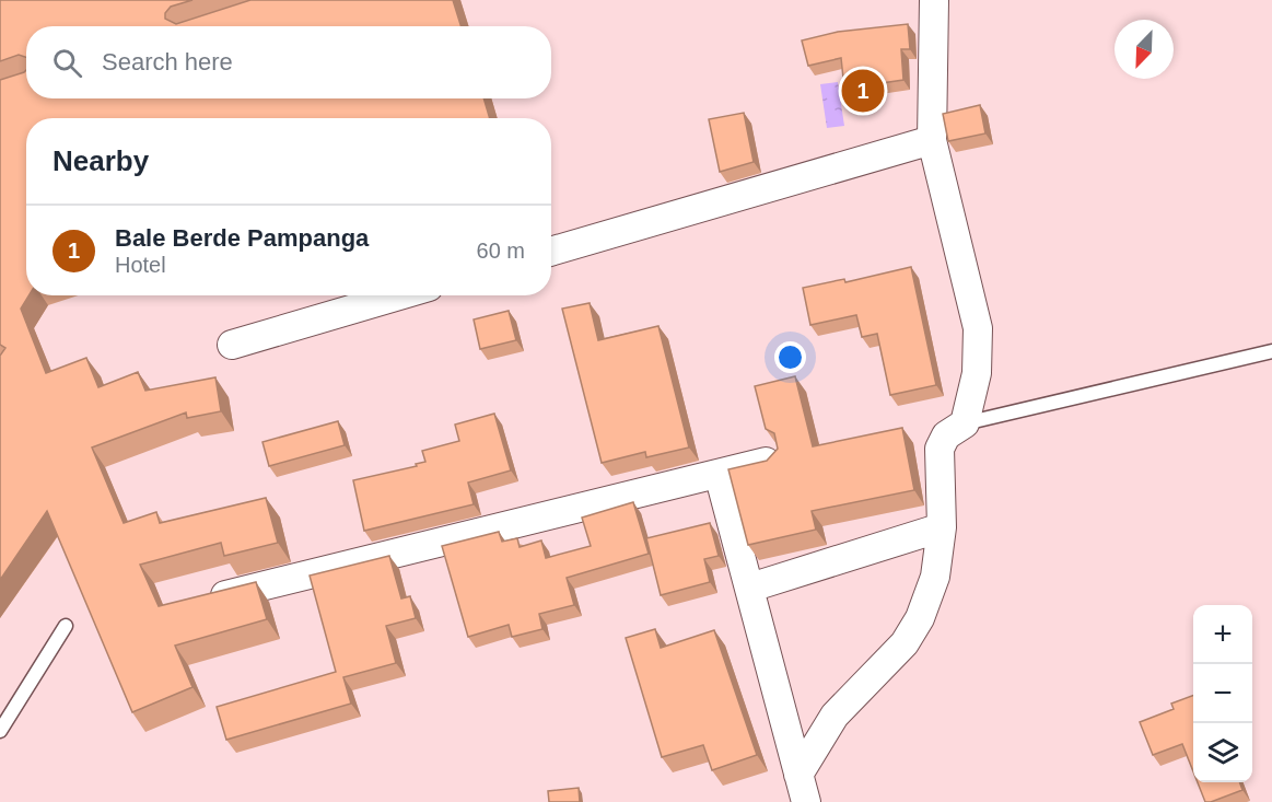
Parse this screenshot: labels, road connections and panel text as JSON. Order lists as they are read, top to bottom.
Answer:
{
  "north": "bottom left",
  "page": {
    "search": "Search here",
    "pins": "1",
    "heading": "Nearby",
    "list": [
      {
        "mark": "1",
        "name": "Bale Berde Pampanga",
        "note": "Hotel",
        "value": "60 m"
      }
    ],
    "map_buttons": ["+", "−"]
  }
}
